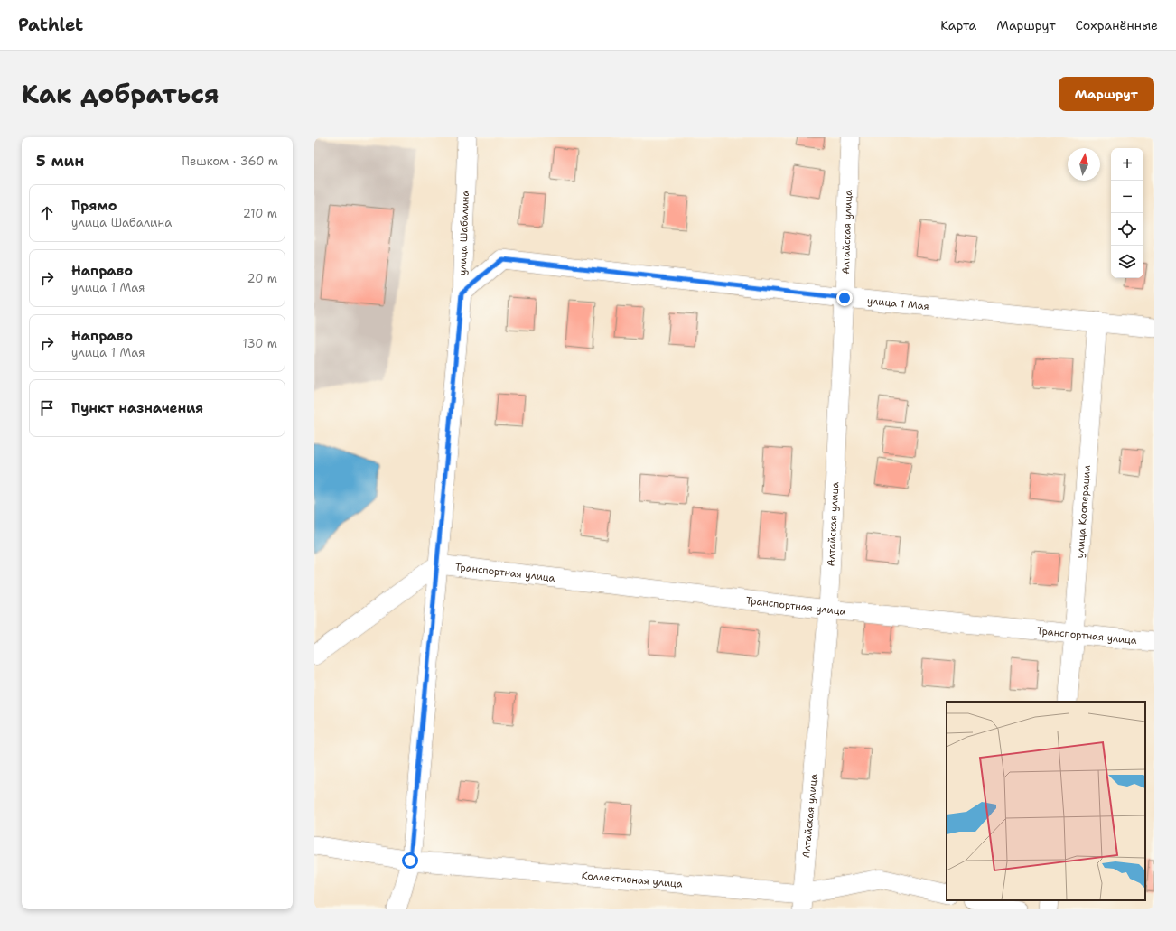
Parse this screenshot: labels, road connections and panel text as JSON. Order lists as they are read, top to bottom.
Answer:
{
  "streets": {
    "street": [
      "Алтайская улица",
      "улица Шабалина",
      "улица 1 Мая",
      "улица Кооперации",
      "Транспортная улица",
      "Коллективная улица"
    ]
  },
  "crossings": [
    ["Алтайская улица", "улица 1 Мая"],
    ["Алтайская улица", "Транспортная улица"],
    ["Алтайская улица", "Коллективная улица"],
    ["улица Шабалина", "улица 1 Мая"],
    ["улица Шабалина", "Транспортная улица"],
    ["улица Шабалина", "Коллективная улица"],
    ["улица 1 Мая", "улица Кооперации"],
    ["улица Кооперации", "Транспортная улица"]
  ],
  "north": "top",
  "page": {
    "header": "Pathlet",
    "nav": ["Карта", "Маршрут", "Сохранённые"],
    "title": "Как добраться",
    "buttons": "Маршрут",
    "heading": ["5 мин", "Пешком · 360 m"],
    "map_buttons": ["+", "−"],
    "list": [
      ["Прямо", "улица Шабалина", "210 m"],
      ["Направо", "улица 1 Мая", "20 m"],
      ["Направо", "улица 1 Мая", "130 m"],
      "Пункт назначения"
    ]
  }
}
